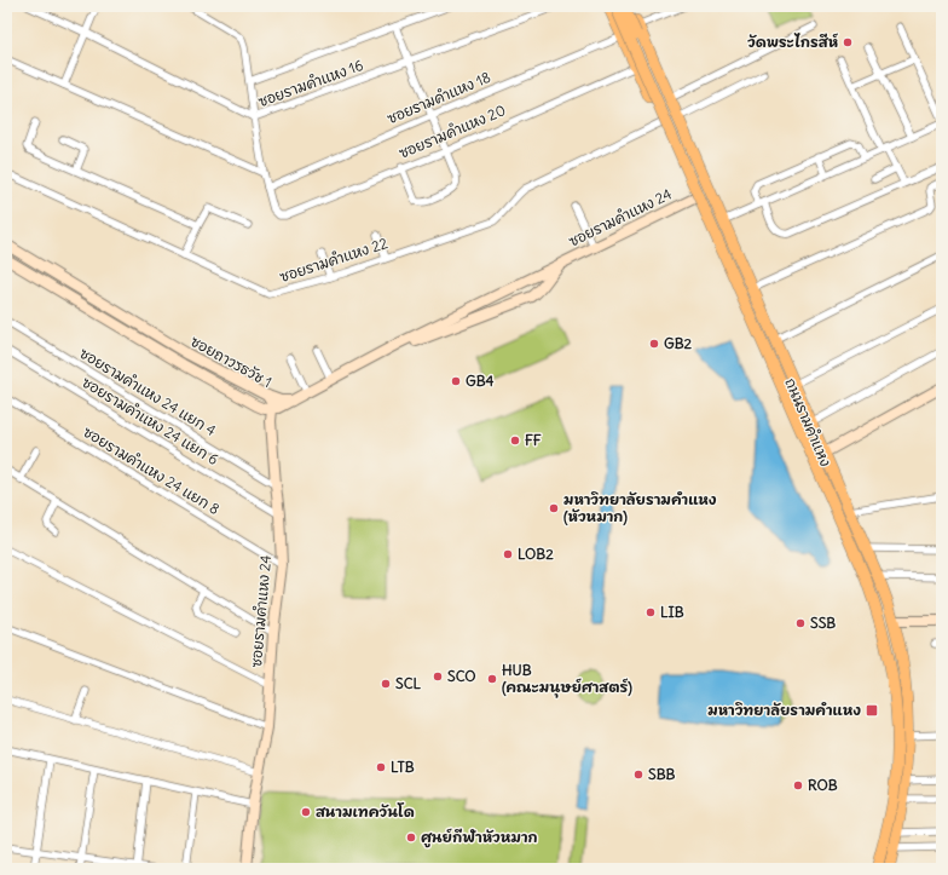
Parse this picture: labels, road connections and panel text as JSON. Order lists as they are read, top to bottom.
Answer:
{
  "streets": {
    "main road": ["ซอยรามคำแหง 24", "ซอยถาวรธวัช 1", "ถนนรามคำแหง"],
    "street": [
      "ซอยรามคำแหง 16",
      "ซอยรามคำแหง 18",
      "ซอยรามคำแหง 20",
      "ซอยรามคำแหง 22",
      "ซอยรามคำแหง 24 แยก 4",
      "ซอยรามคำแหง 24 แยก 6",
      "ซอยรามคำแหง 24 แยก 8"
    ]
  },
  "crossings": [
    ["ซอยรามคำแหง 18", "ซอยรามคำแหง 20"],
    ["ซอยรามคำแหง 18", "ถนนรามคำแหง"],
    ["ซอยรามคำแหง 20", "ถนนรามคำแหง"],
    ["ซอยรามคำแหง 24", "ซอยถาวรธวัช 1"],
    ["ซอยรามคำแหง 24", "ซอยรามคำแหง 24 แยก 4"],
    ["ซอยรามคำแหง 24", "ซอยรามคำแหง 24 แยก 6"],
    ["ซอยรามคำแหง 24", "ถนนรามคำแหง"],
    ["ซอยรามคำแหง 24", "ซอยรามคำแหง 24 แยก 8"],
    ["ซอยรามคำแหง 22", "ถนนรามคำแหง"]
  ],
  "places": {
    "other": [
      "วัดพระไกรสีห์",
      "GB2",
      "GB4",
      "FF",
      "มหาวิทยาลัยรามคำแหง (หัวหมาก)",
      "LOB2",
      "LIB",
      "SSB",
      "SCO",
      "HUB (คณะมนุษย์ศาสตร์)",
      "SCL",
      "LTB",
      "SBB",
      "ROB",
      "สนามเทควันโด",
      "ศูนย์กีฬาหัวหมาก"
    ],
    "transit": ["มหาวิทยาลัยรามคำแหง"]
  }
}
